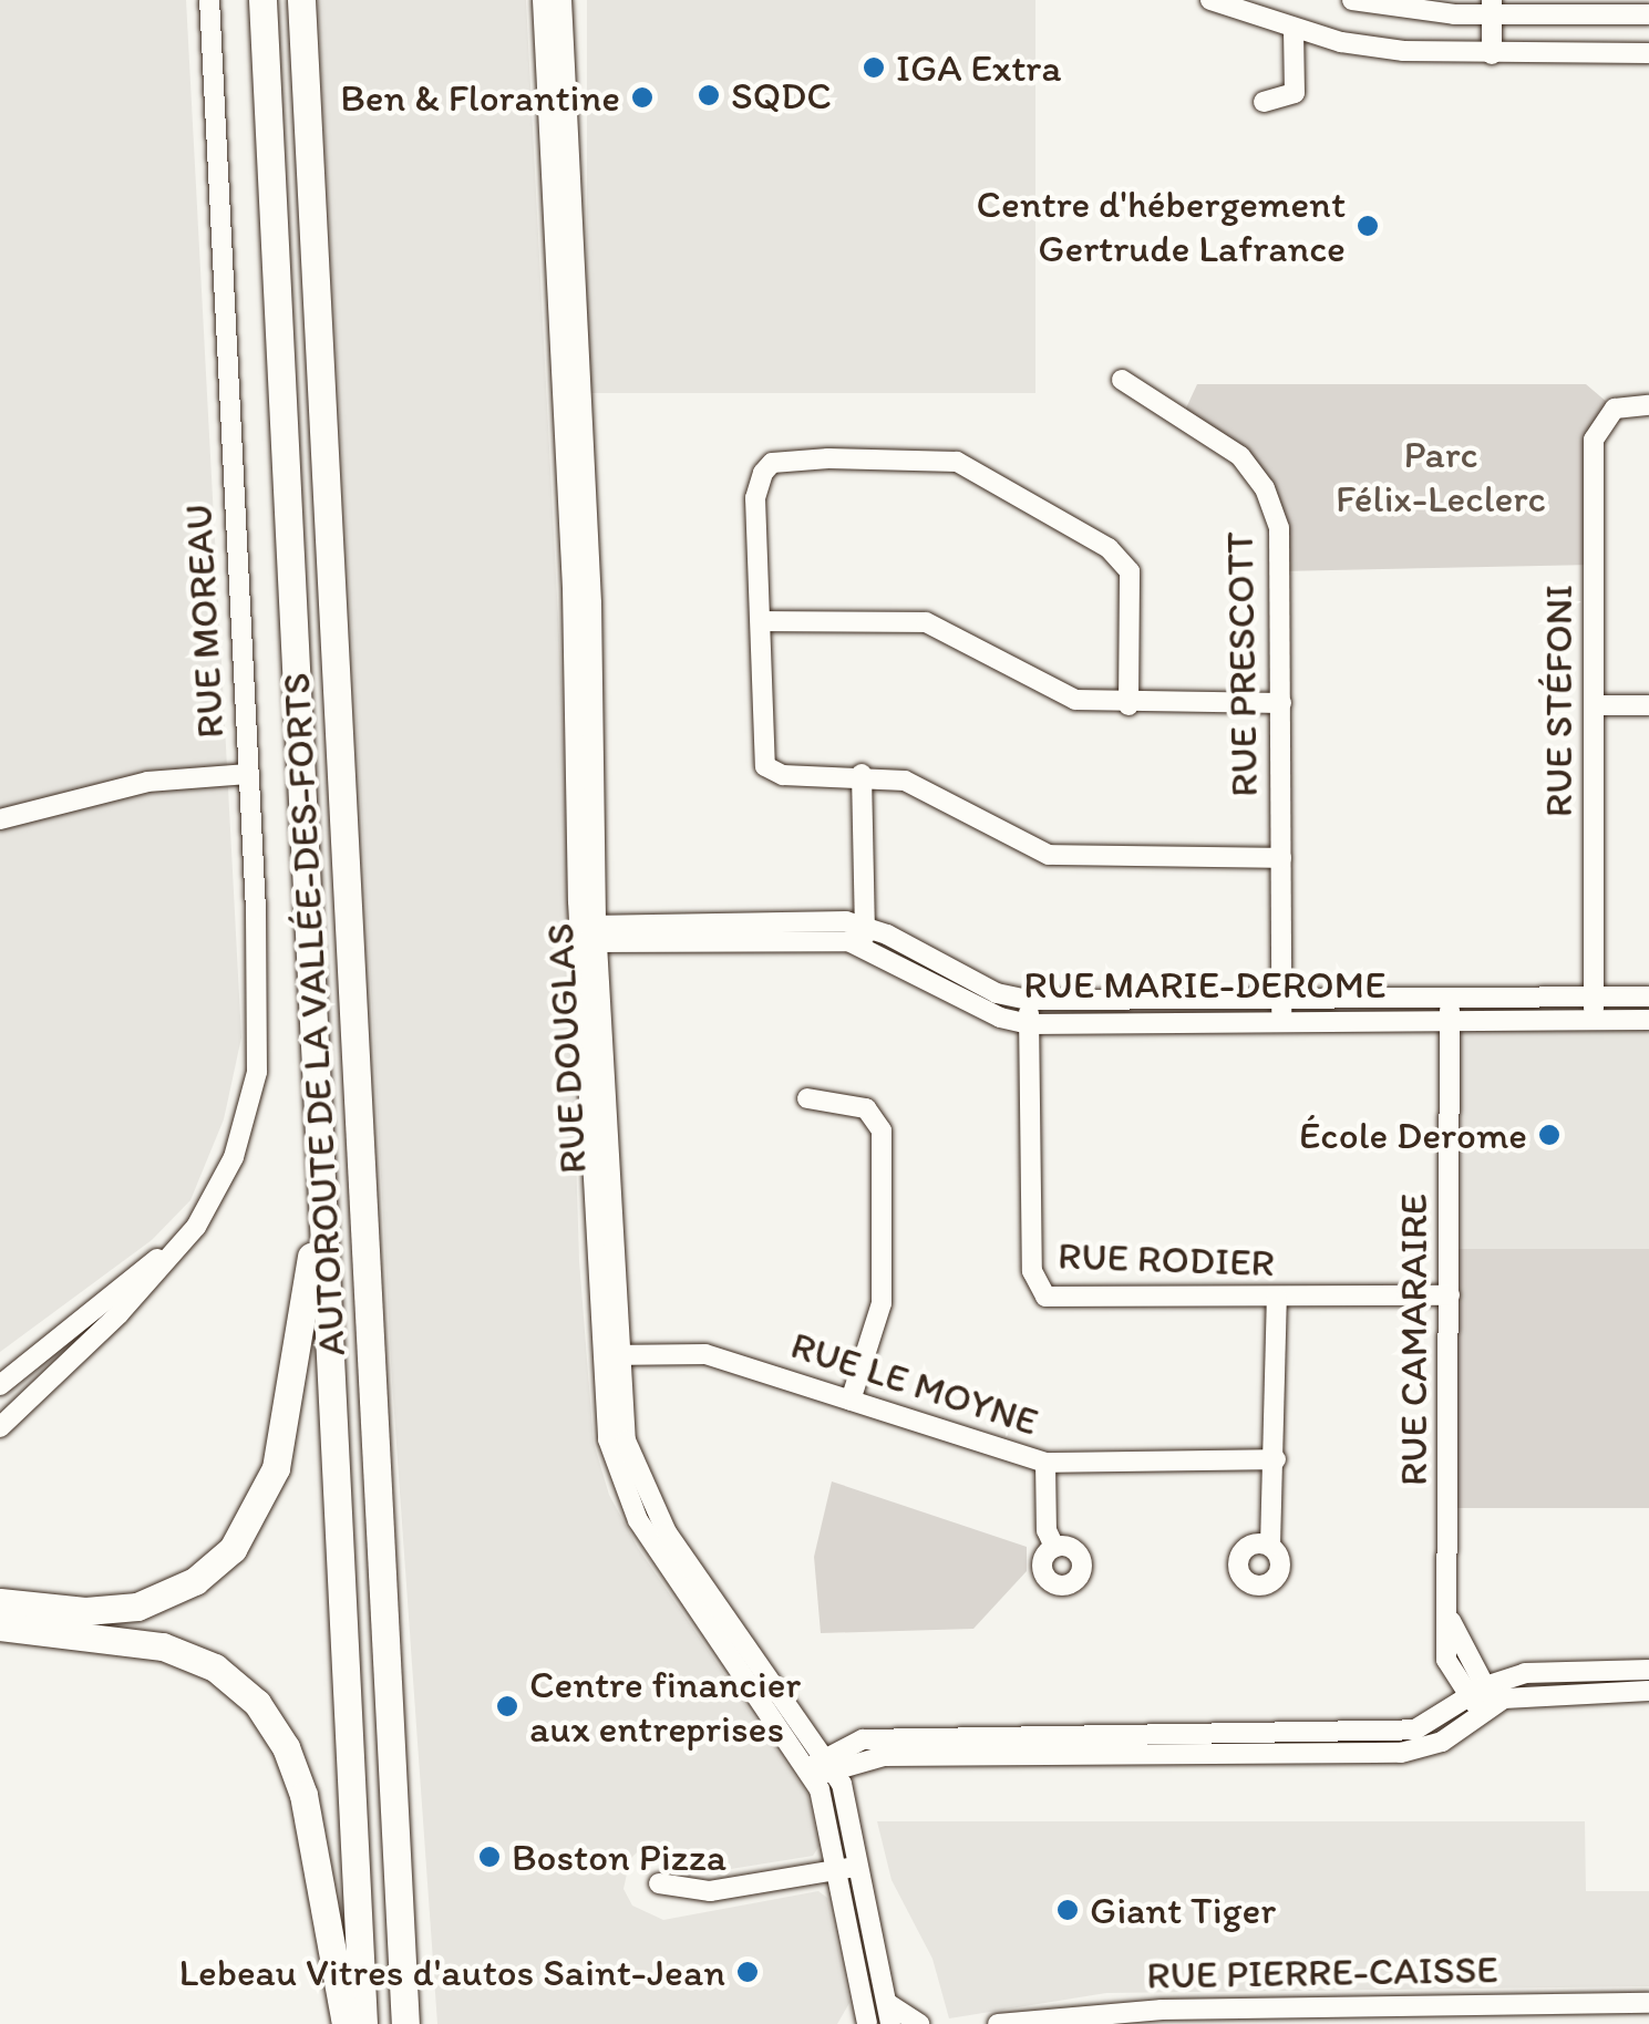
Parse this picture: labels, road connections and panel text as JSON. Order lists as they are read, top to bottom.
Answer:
{
  "streets": {
    "highway": ["AUTOROUTE DE LA VALLÉE-DES-FORTS"],
    "street": [
      "RUE MOREAU",
      "RUE PRESCOTT",
      "RUE STÉFONI",
      "RUE MARIE-DEROME",
      "RUE DOUGLAS",
      "RUE RODIER",
      "RUE CAMARAIRE",
      "RUE LE MOYNE",
      "RUE PIERRE-CAISSE"
    ]
  },
  "crossings": [
    ["RUE PRESCOTT", "RUE MARIE-DEROME"],
    ["RUE STÉFONI", "RUE MARIE-DEROME"],
    ["RUE MARIE-DEROME", "RUE DOUGLAS"],
    ["RUE MARIE-DEROME", "RUE RODIER"],
    ["RUE MARIE-DEROME", "RUE CAMARAIRE"],
    ["RUE DOUGLAS", "RUE LE MOYNE"],
    ["RUE RODIER", "RUE CAMARAIRE"]
  ],
  "parks": ["Parc Félix-Leclerc"],
  "places": [
    "IGA Extra",
    "SQDC",
    "Ben & Florantine",
    "Centre d'hébergement Gertrude Lafrance",
    "École Derome",
    "Centre financier aux entreprises",
    "Boston Pizza",
    "Giant Tiger",
    "Lebeau Vitres d'autos Saint-Jean"
  ]
}
